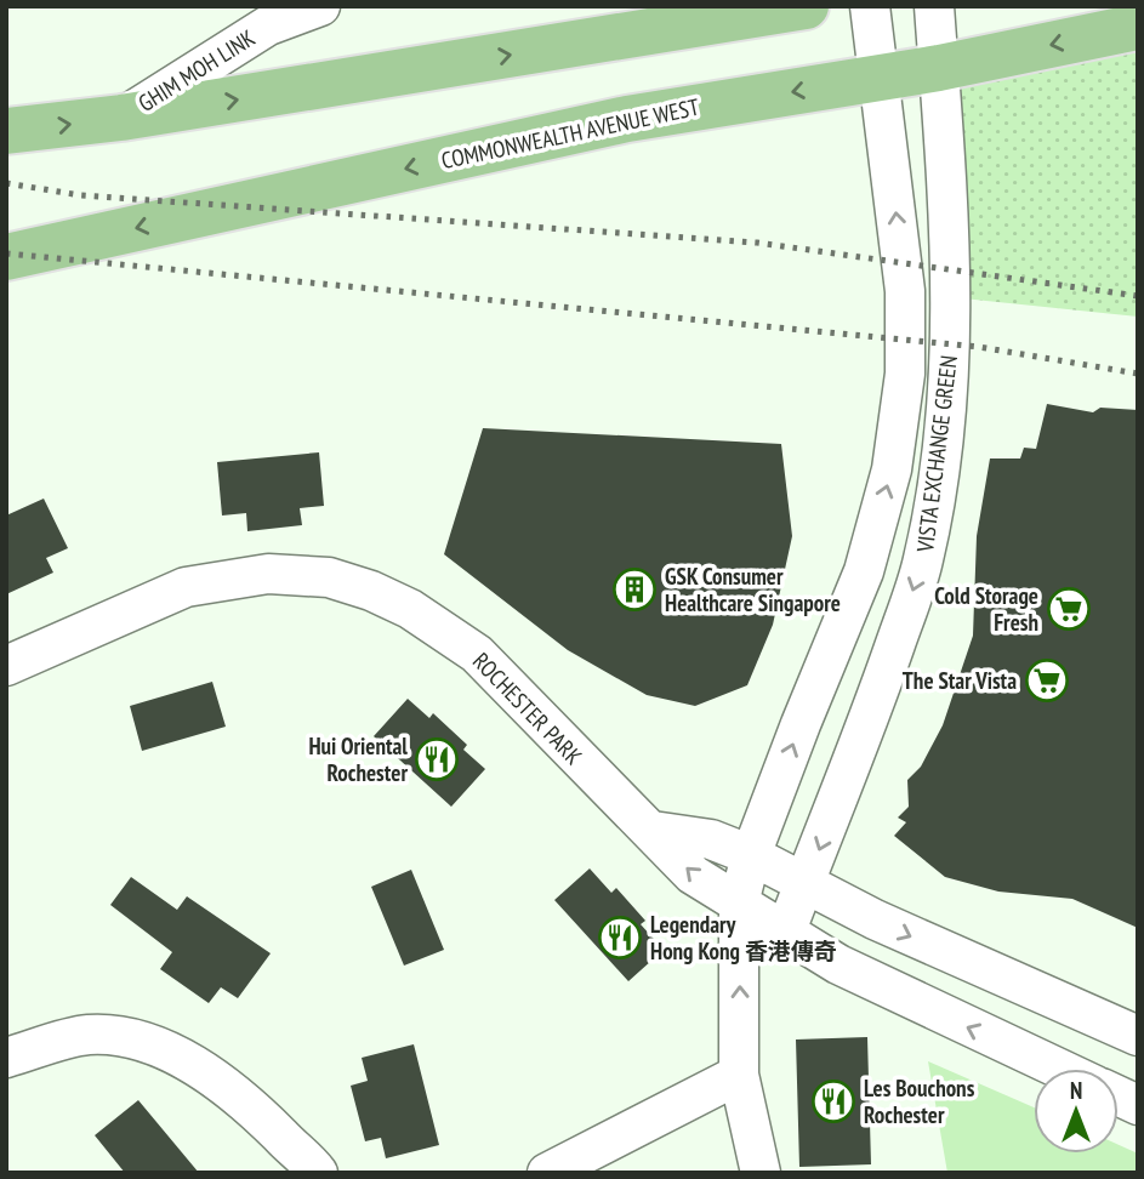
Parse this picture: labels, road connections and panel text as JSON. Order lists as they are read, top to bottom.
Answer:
{
  "streets": {
    "main road": ["COMMONWEALTH AVENUE WEST"],
    "street": ["GHIM MOH LINK", "VISTA EXCHANGE GREEN", "ROCHESTER PARK"]
  },
  "crossings": [
    ["COMMONWEALTH AVENUE WEST", "VISTA EXCHANGE GREEN"],
    ["VISTA EXCHANGE GREEN", "ROCHESTER PARK"]
  ],
  "places": {
    "building": ["GSK Consumer Healthcare Singapore"],
    "supermarket": ["Cold Storage Fresh", "The Star Vista"],
    "restaurant": ["Hui Oriental Rochester", "Legendary Hong Kong 香港傳奇", "Les Bouchons Rochester"]
  },
  "north": "top"
}
